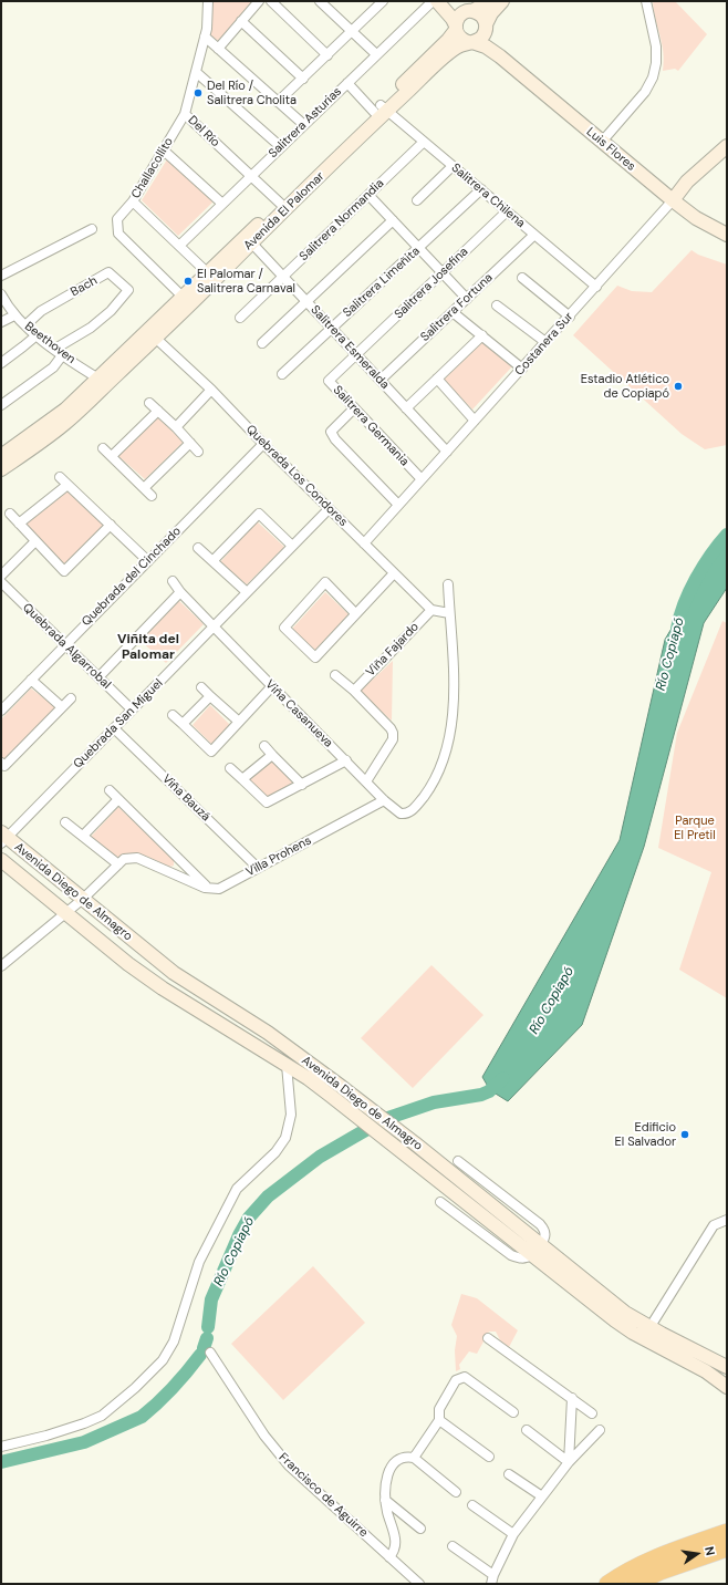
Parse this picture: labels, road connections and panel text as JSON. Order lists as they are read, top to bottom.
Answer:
{
  "streets": {
    "street": [
      "Salitrera Asturias",
      "Del Río",
      "Luis Flores",
      "Challacollito",
      "Salitrera Chilena",
      "Avenida El Palomar",
      "Salitrera Normandia",
      "Salitrera Limeñita",
      "Salitrera Josefina",
      "Bach",
      "Salitrera Fortuna",
      "Beethoven",
      "Costanera Sur",
      "Salitrera Esmeralda",
      "Salitrera Germania",
      "Quebrada Los Condores",
      "Quebrada del Cinchado",
      "Quebrada Algarrobal",
      "Viña Fajardo",
      "Viña Casanueva",
      "Quebrada San Miguel",
      "Viña Bauzá",
      "Villa Prohens",
      "Avenida Diego de Almagro",
      "Francisco de Aguirre"
    ]
  },
  "crossings": [
    ["Salitrera Asturias", "Del Río"],
    ["Salitrera Asturias", "Salitrera Chilena"],
    ["Del Río", "Challacollito"],
    ["Del Río", "Avenida El Palomar"],
    ["Luis Flores", "Avenida El Palomar"],
    ["Luis Flores", "Costanera Sur"],
    ["Challacollito", "Avenida El Palomar"],
    ["Salitrera Chilena", "Avenida El Palomar"],
    ["Salitrera Chilena", "Salitrera Normandia"],
    ["Salitrera Chilena", "Salitrera Limeñita"],
    ["Salitrera Chilena", "Salitrera Josefina"],
    ["Salitrera Chilena", "Salitrera Fortuna"],
    ["Salitrera Chilena", "Costanera Sur"],
    ["Avenida El Palomar", "Beethoven"],
    ["Avenida El Palomar", "Salitrera Esmeralda"],
    ["Avenida El Palomar", "Quebrada Los Condores"],
    ["Salitrera Normandia", "Salitrera Esmeralda"],
    ["Salitrera Limeñita", "Salitrera Esmeralda"],
    ["Salitrera Josefina", "Salitrera Esmeralda"],
    ["Salitrera Josefina", "Salitrera Germania"],
    ["Bach", "Beethoven"],
    ["Salitrera Fortuna", "Salitrera Esmeralda"],
    ["Costanera Sur", "Salitrera Esmeralda"],
    ["Costanera Sur", "Salitrera Germania"],
    ["Costanera Sur", "Quebrada Los Condores"],
    ["Salitrera Esmeralda", "Salitrera Germania"],
    ["Quebrada Los Condores", "Quebrada del Cinchado"],
    ["Quebrada Los Condores", "Viña Fajardo"],
    ["Quebrada Los Condores", "Quebrada San Miguel"],
    ["Quebrada del Cinchado", "Quebrada Algarrobal"],
    ["Quebrada Algarrobal", "Quebrada San Miguel"],
    ["Viña Casanueva", "Quebrada San Miguel"],
    ["Viña Casanueva", "Villa Prohens"],
    ["Quebrada San Miguel", "Viña Bauzá"],
    ["Quebrada San Miguel", "Avenida Diego de Almagro"],
    ["Viña Bauzá", "Villa Prohens"]
  ],
  "districts": ["Viñita del Palomar"],
  "water": ["Río Copiapó"],
  "parks": ["Parque El Pretil"],
  "places": [
    "Del Río / Salitrera Cholita",
    "El Palomar / Salitrera Carnaval",
    "Estadio Atlético de Copiapó",
    "Edificio El Salvador"
  ],
  "north": "right"
}
